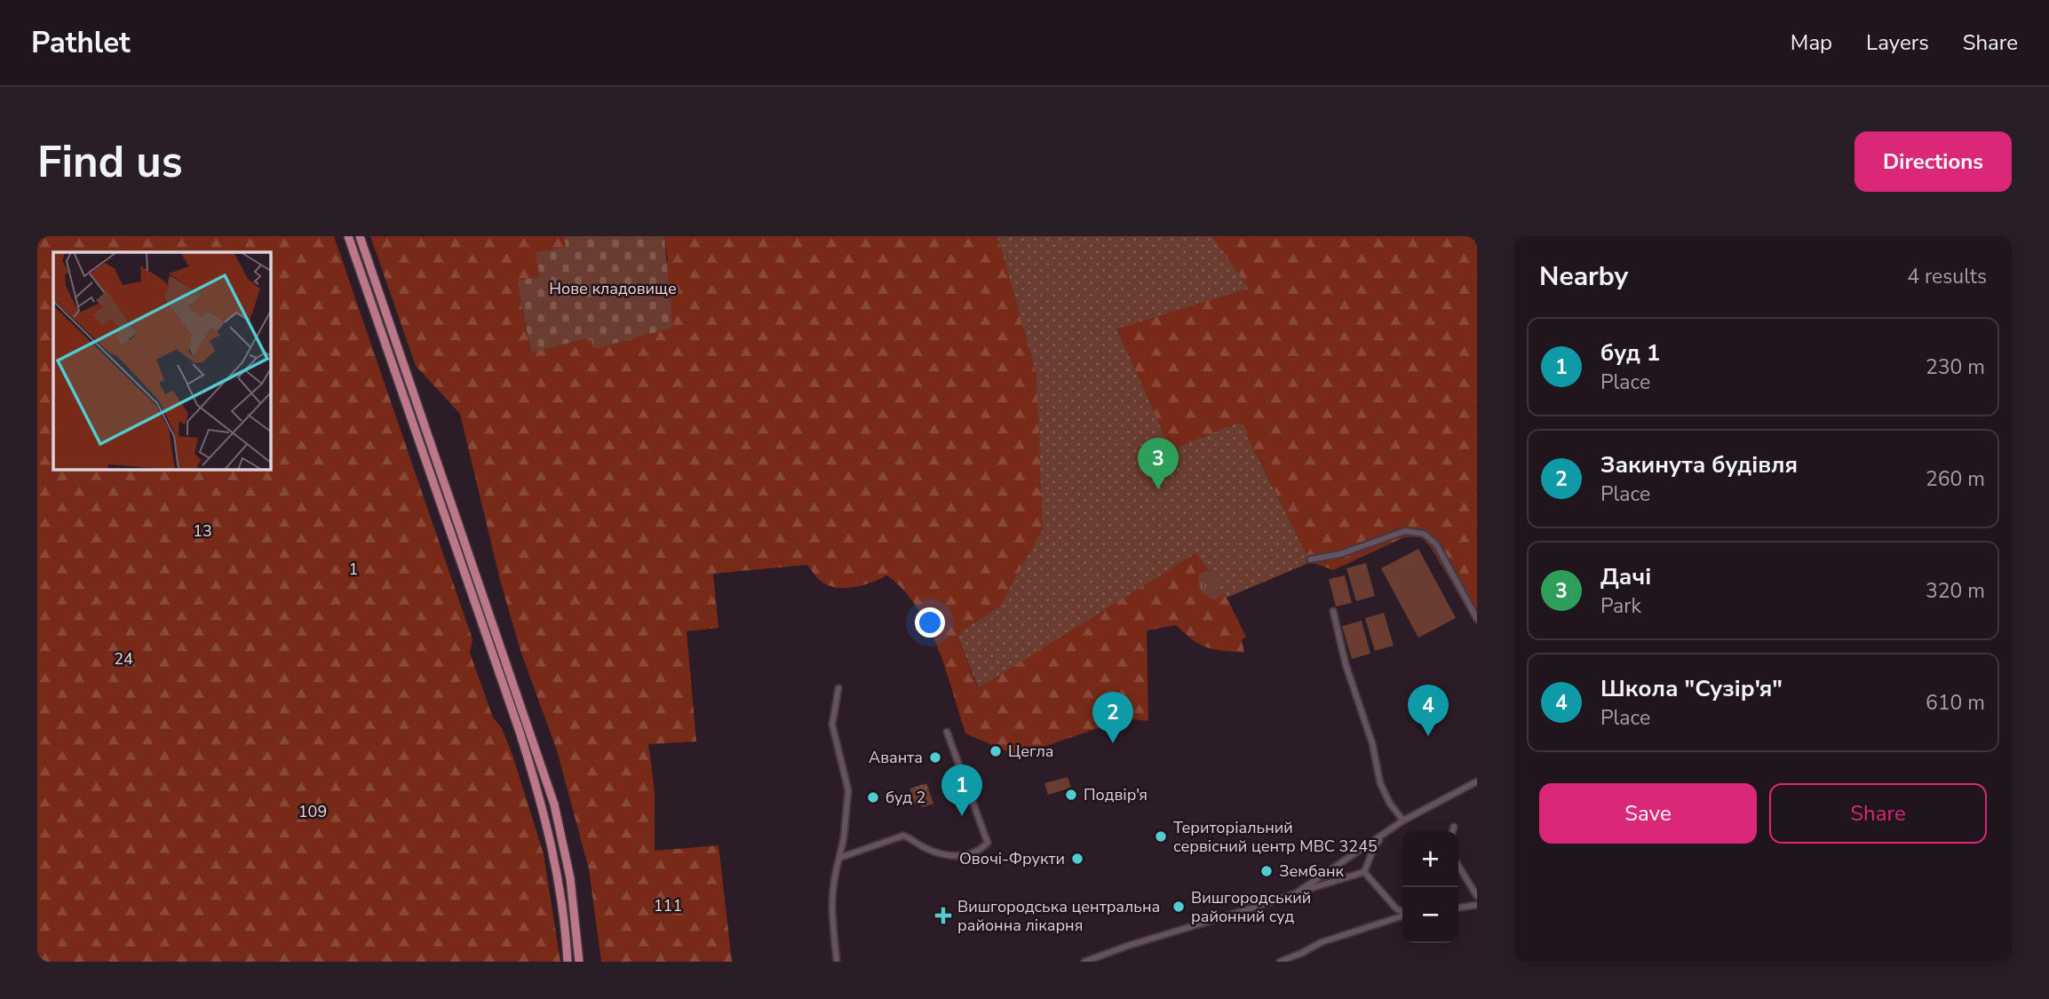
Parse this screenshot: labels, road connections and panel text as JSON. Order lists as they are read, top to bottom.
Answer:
{
  "parks": [
    "Нове кладовище",
    "13",
    "1",
    "24",
    "109",
    "111"
  ],
  "places": {
    "other": [
      "Цегла",
      "Аванта",
      "Подвір'я",
      "буд 2",
      "Територіальний сервісний центр МВС 3245",
      "Овочі-Фрукти",
      "Зембанк",
      "Вишгородський районний суд"
    ],
    "health": ["Вишгородська центральна районна лікарня"]
  },
  "page": {
    "header": "Pathlet",
    "nav": ["Map", "Layers", "Share"],
    "buttons": [
      "Directions",
      ["Save", "Share"]
    ],
    "title": "Find us",
    "heading": ["Nearby", "4 results"],
    "list": [
      {
        "mark": "1",
        "name": "буд 1",
        "note": "Place",
        "value": "230 m"
      },
      {
        "mark": "2",
        "name": "Закинута будівля",
        "note": "Place",
        "value": "260 m"
      },
      {
        "mark": "3",
        "name": "Дачі",
        "note": "Park",
        "value": "320 m"
      },
      {
        "mark": "4",
        "name": "Школа \"Сузір'я\"",
        "note": "Place",
        "value": "610 m"
      }
    ],
    "pins": [
      "3",
      "4",
      "2",
      "1"
    ],
    "map_buttons": ["+", "−"]
  }
}
